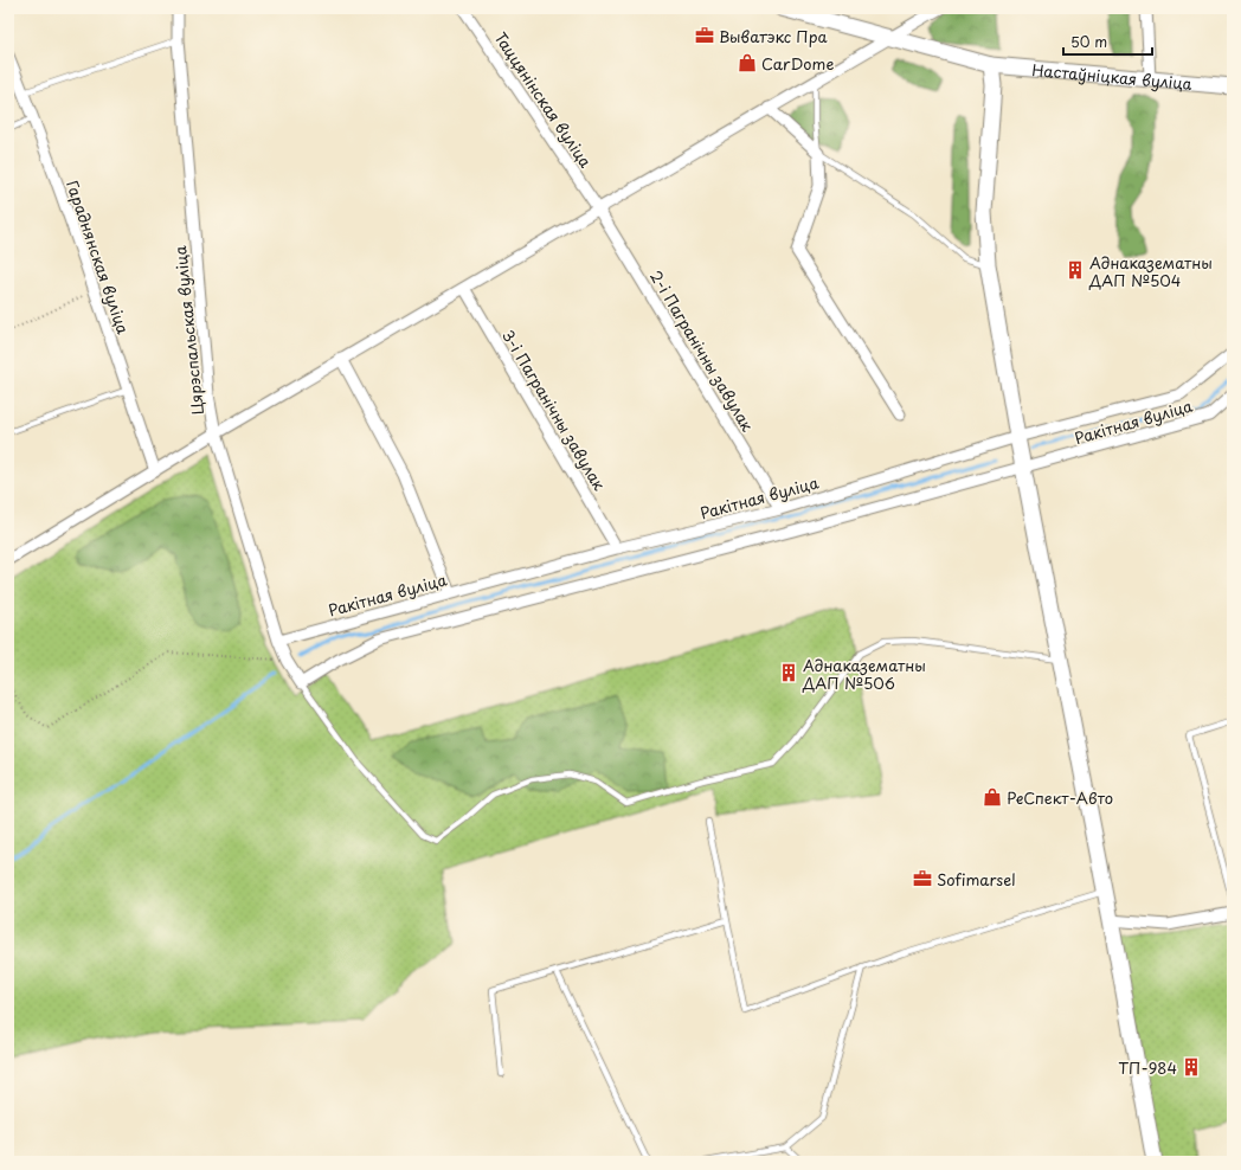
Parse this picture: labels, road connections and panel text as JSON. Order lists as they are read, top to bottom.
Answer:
{
  "streets": {
    "street": [
      "Настаўніцкая вуліца",
      "Таццянінская вуліца",
      "Гараднянская вуліца",
      "Цярэспальская вуліца",
      "2-і Пагранічны завулак",
      "3-і Пагранічны завулак",
      "Ракітная вуліца"
    ]
  },
  "crossings": [
    ["Таццянінская вуліца", "2-і Пагранічны завулак"],
    ["Цярэспальская вуліца", "Ракітная вуліца"],
    ["2-і Пагранічны завулак", "Ракітная вуліца"],
    ["3-і Пагранічны завулак", "Ракітная вуліца"]
  ],
  "places": {
    "office": ["Выватэкс Пра", "Sofimarsel"],
    "shop": ["CarDome", "РеСпект-Авто"],
    "building": ["Аднаказематны ДАП №504", "Аднаказематны ДАП №506", "ТП-984"]
  },
  "scale_bar": "50 m"
}
